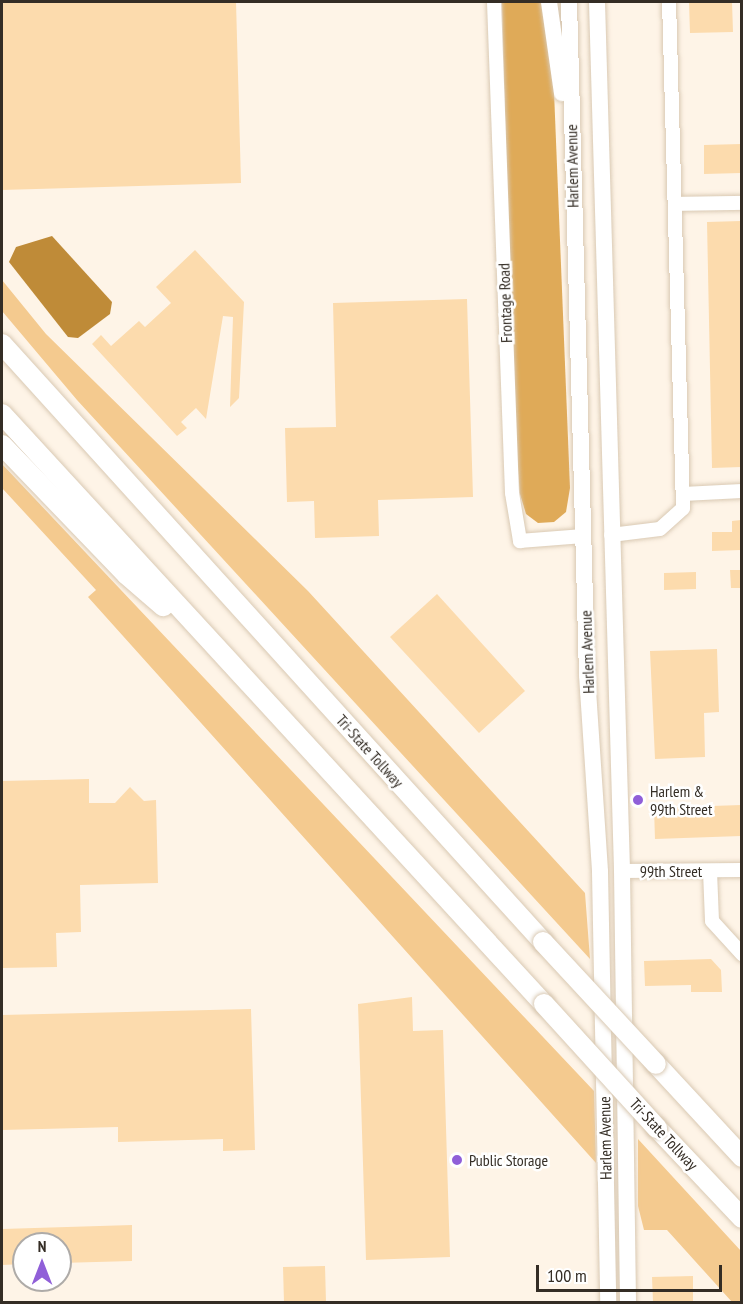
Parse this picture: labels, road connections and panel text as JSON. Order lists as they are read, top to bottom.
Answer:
{
  "streets": {
    "highway": ["Tri-State Tollway"],
    "main road": ["Harlem Avenue", "99th Street"],
    "street": ["Frontage Road"]
  },
  "crossings": [
    ["Harlem Avenue", "Frontage Road"],
    ["Harlem Avenue", "99th Street"]
  ],
  "places": ["Harlem & 99th Street", "Public Storage"],
  "scale_bar": "100 m",
  "north": "top"
}
